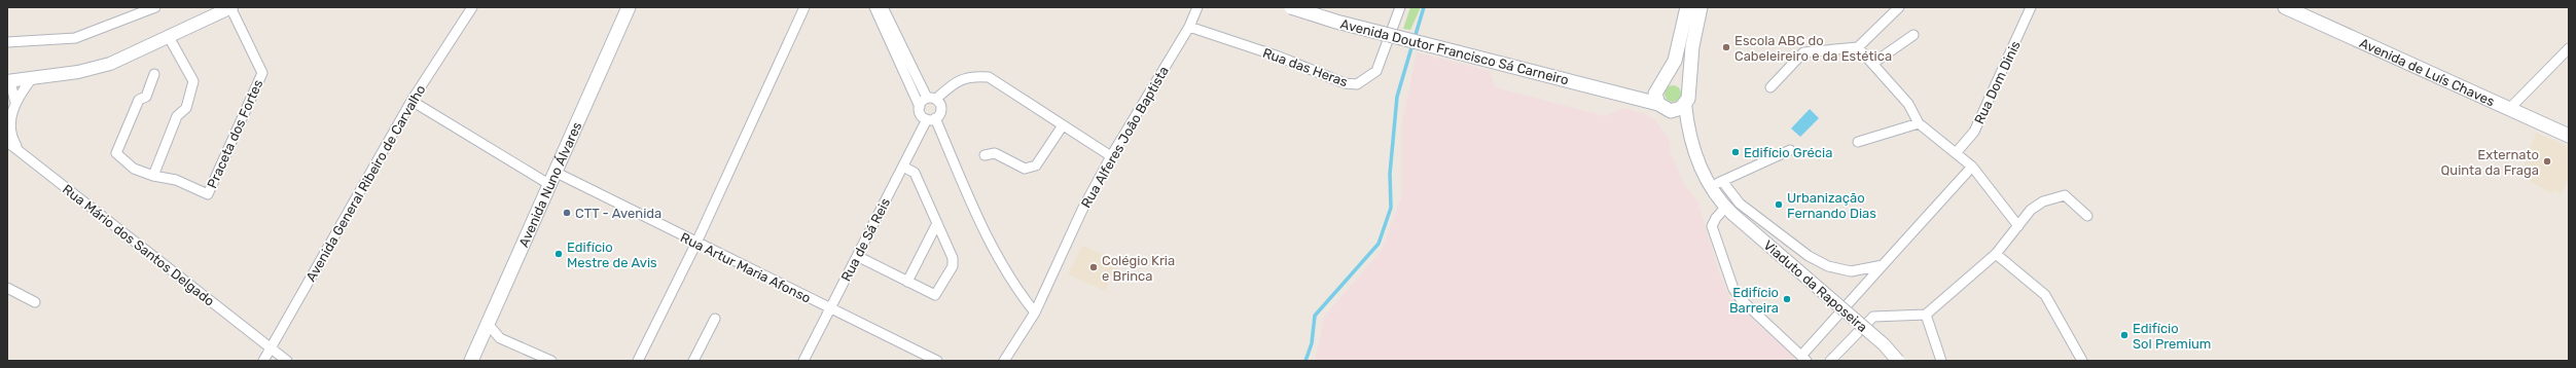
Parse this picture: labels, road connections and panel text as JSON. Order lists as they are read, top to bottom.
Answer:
{
  "streets": {
    "main road": ["Avenida Doutor Francisco Sá Carneiro", "Avenida de Luís Chaves", "Avenida Nuno Álvares"],
    "street": [
      "Rua das Heras",
      "Rua Dom Dinis",
      "Praceta dos Fortes",
      "Rua Alferes João Baptista",
      "Avenida General Ribeiro de Carvalho",
      "Rua de Sá Reis",
      "Rua Mário dos Santos Delgado",
      "Rua Artur Maria Afonso",
      "Viaduto da Raposeira"
    ]
  },
  "crossings": [
    ["Rua das Heras", "Rua Alferes João Baptista"],
    ["Avenida General Ribeiro de Carvalho", "Rua Mário dos Santos Delgado"],
    ["Avenida Nuno Álvares", "Rua Artur Maria Afonso"],
    ["Rua de Sá Reis", "Rua Artur Maria Afonso"]
  ],
  "places": [
    "Escola ABC do Cabeleireiro e da Estética",
    "Edifício Grécia",
    "Externato Quinta da Fraga",
    "Urbanização Fernando Dias",
    "CTT - Avenida",
    "Edifício Mestre de Avis",
    "Colégio Kria e Brinca",
    "Edifício Barreira",
    "Edifício Sol Premium"
  ]
}
